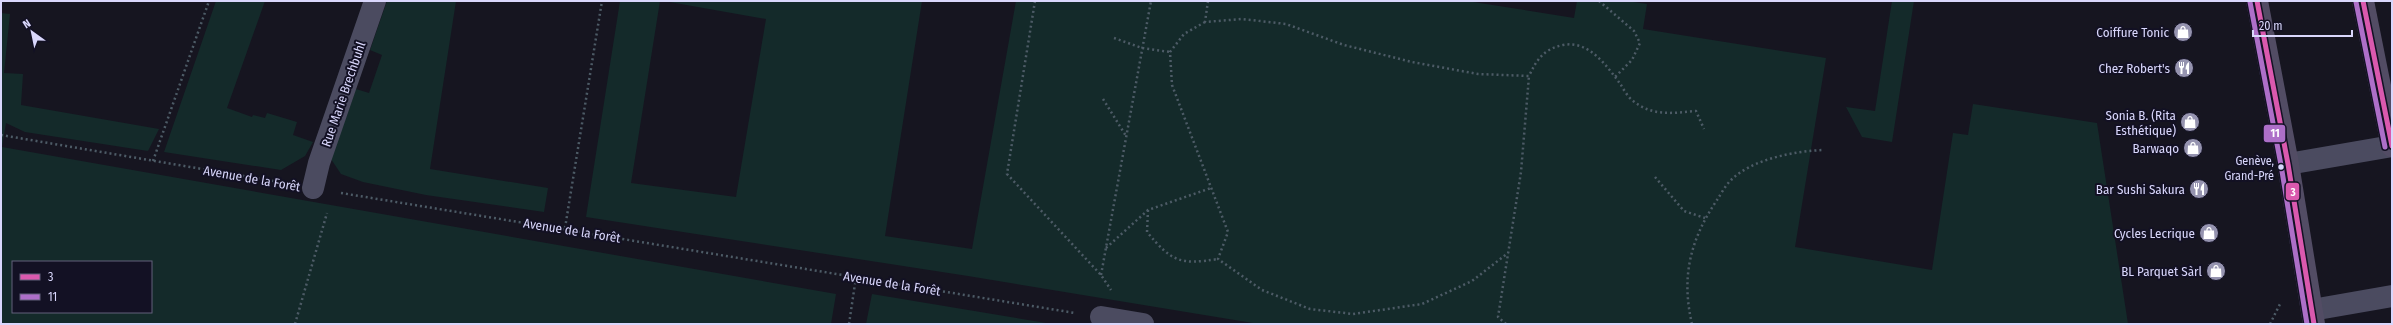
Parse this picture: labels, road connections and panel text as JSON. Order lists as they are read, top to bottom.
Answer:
{
  "streets": {
    "street": ["Rue Marie Brechbuhl"],
    "path": ["Avenue de la Forêt"]
  },
  "crossings": [
    ["Rue Marie Brechbuhl", "Avenue de la Forêt"]
  ],
  "places": {
    "shop": [
      "Coiffure Tonic",
      "Sonia B. (Rita Esthétique)",
      "Barwaqo",
      "Cycles Lecrique",
      "BL Parquet Sàrl"
    ],
    "restaurant": ["Chez Robert's", "Bar Sushi Sakura"],
    "other": ["Genève, Grand-Pré"]
  },
  "lines": ["transit line 3", "transit line 11"],
  "legend": ["3", "11"],
  "scale_bar": "20 m",
  "north": "top left"
}
